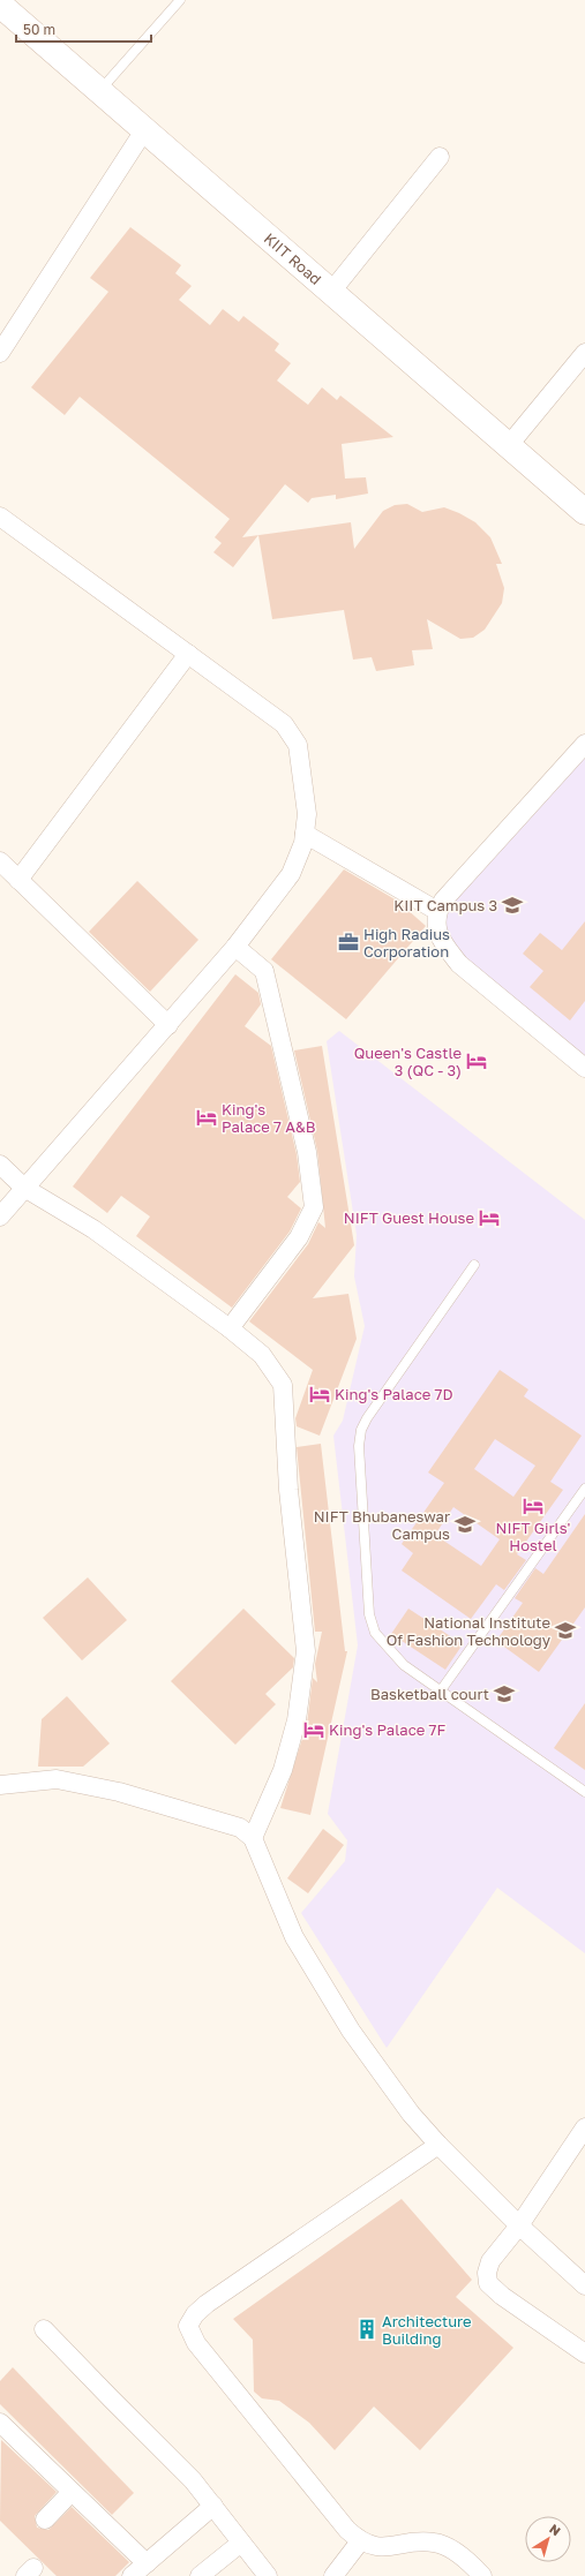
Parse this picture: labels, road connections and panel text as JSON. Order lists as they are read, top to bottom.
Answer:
{
  "streets": {
    "main road": ["KIIT Road"]
  },
  "places": {
    "school or university": [
      "KIIT Campus 3",
      "NIFT Bhubaneswar Campus",
      "National Institute Of Fashion Technology",
      "Basketball court"
    ],
    "office": ["High Radius Corporation"],
    "hotel": [
      "Queen's Castle 3 (QC - 3)",
      "King's Palace 7 A&B",
      "NIFT Guest House",
      "King's Palace 7D",
      "NIFT Girls' Hostel",
      "King's Palace 7F"
    ],
    "building": ["Architecture Building"]
  },
  "scale_bar": "50 m",
  "north": "top right"
}
